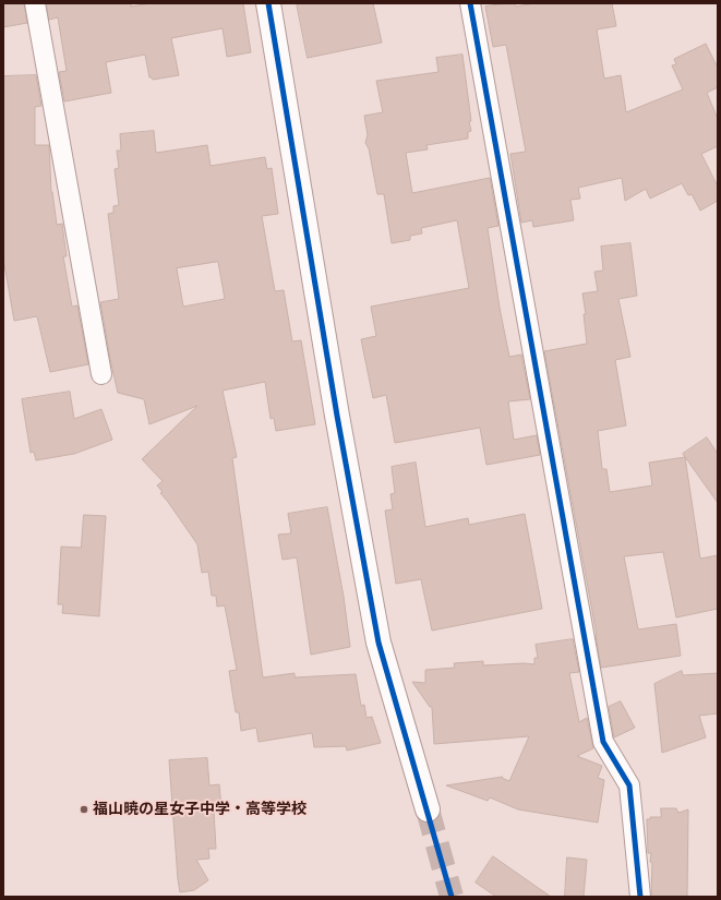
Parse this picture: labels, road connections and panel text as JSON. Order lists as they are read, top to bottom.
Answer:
{
  "places": ["福山暁の星女子中学・高等学校"]
}
